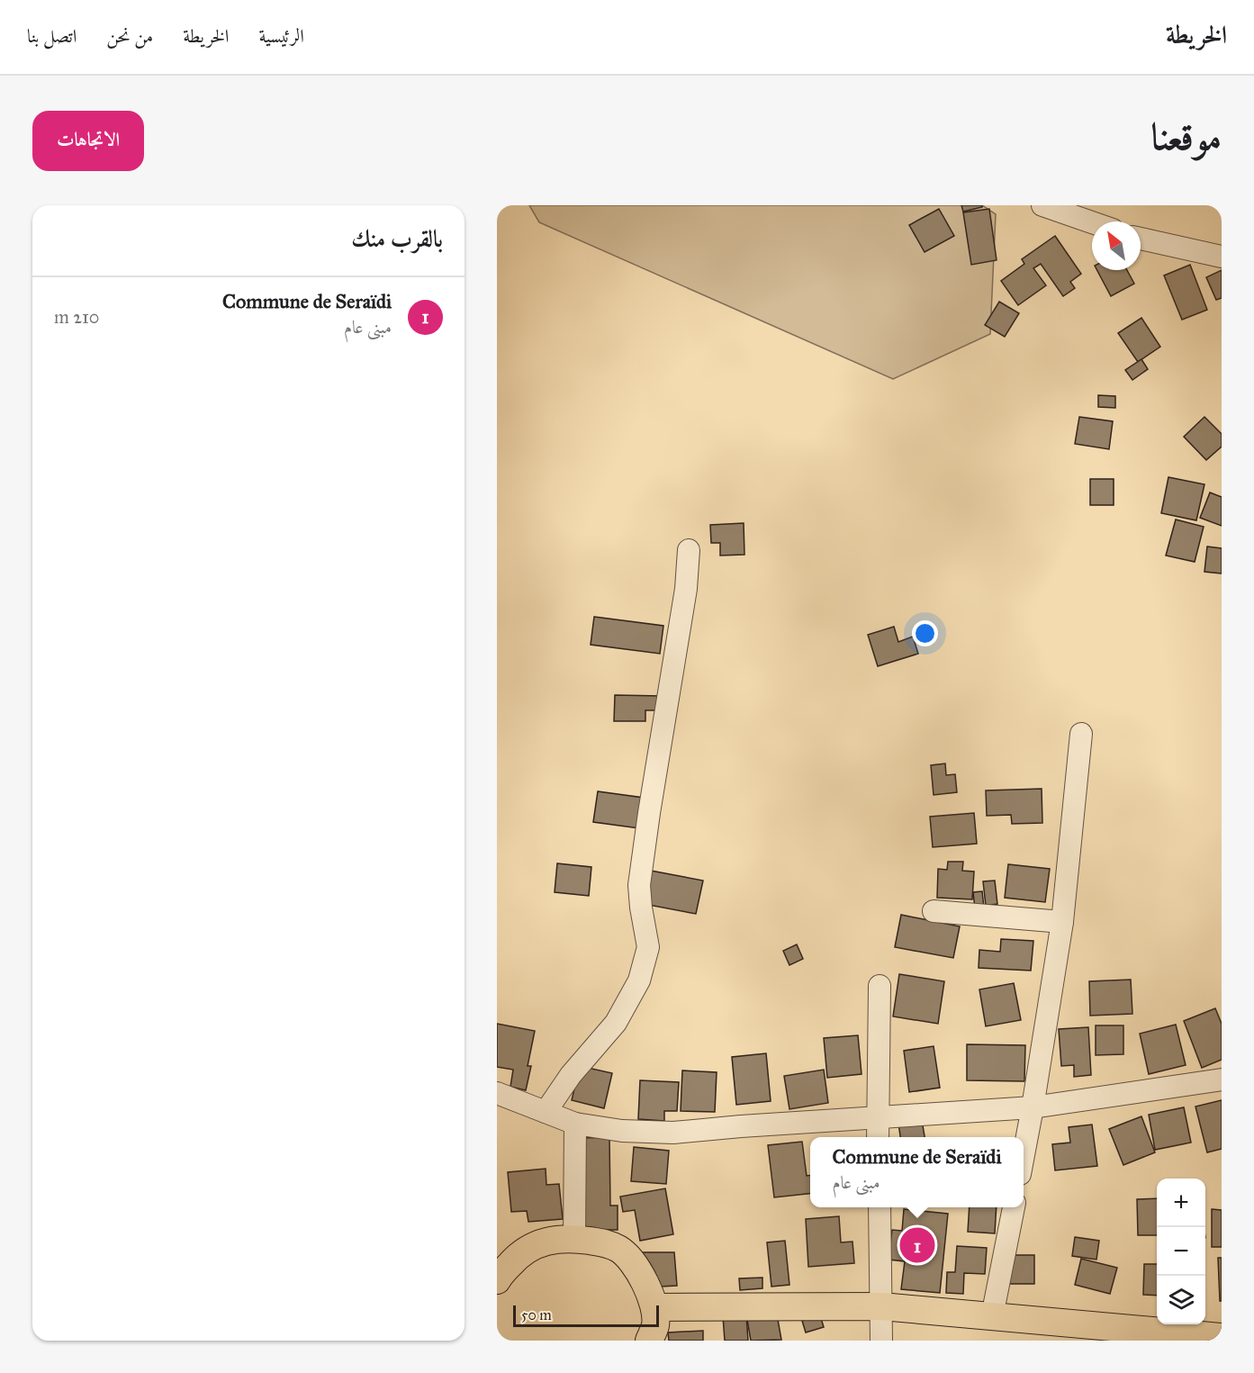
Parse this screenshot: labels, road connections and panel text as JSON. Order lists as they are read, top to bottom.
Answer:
{
  "scale_bar": "50 m",
  "north": "top left",
  "page": {
    "header": "الخريطة",
    "nav": [
      "الرئيسية",
      "الخريطة",
      "من نحن",
      "اتصل بنا"
    ],
    "title": "موقعنا",
    "buttons": "الاتجاهات",
    "heading": "بالقرب منك",
    "list": [
      {
        "mark": "1",
        "name": "Commune de Seraïdi",
        "note": "مبنى عام",
        "value": "210 m"
      }
    ],
    "popup": ["Commune de Seraïdi", "مبنى عام"],
    "map_buttons": ["+", "−"],
    "pins": "1",
    "scale": "50 m"
  }
}
